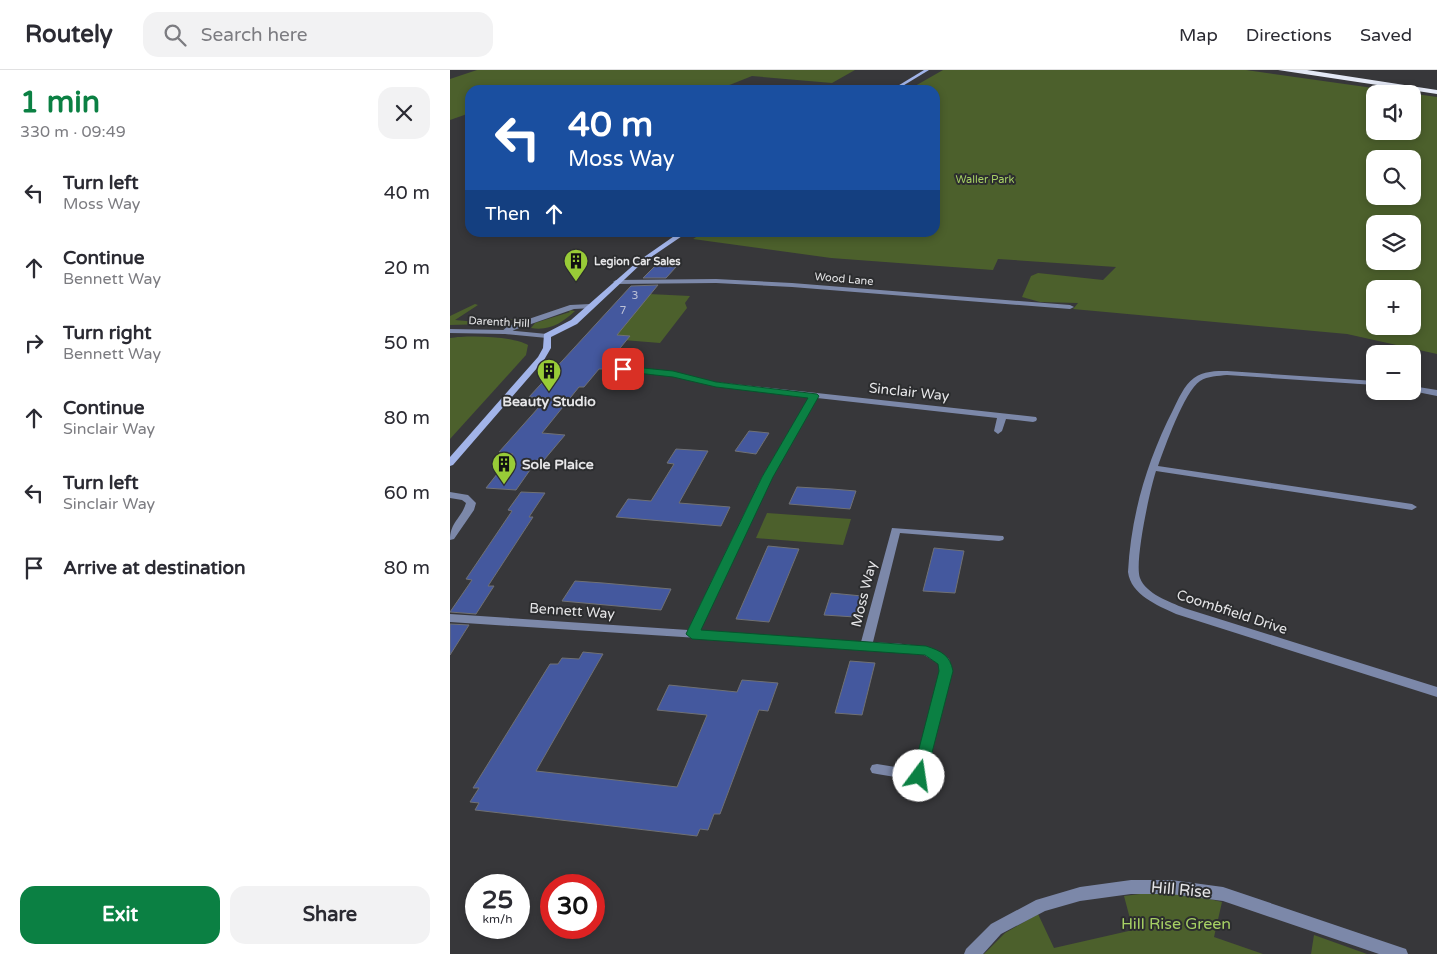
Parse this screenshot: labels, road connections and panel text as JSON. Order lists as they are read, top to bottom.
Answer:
{
  "streets": {
    "street": [
      "Wood Lane",
      "Darenth Hill",
      "Sinclair Way",
      "Moss Way",
      "Bennett Way",
      "Coombfield Drive",
      "Hill Rise"
    ]
  },
  "crossings": [
    ["Moss Way", "Bennett Way"]
  ],
  "parks": ["Waller Park", "Hill Rise Green"],
  "places": {
    "building": ["Legion Car Sales", "Beauty Studio", "Sole Plaice"]
  },
  "house_numbers": ["3", "7"],
  "page": {
    "header": "Routely",
    "search": "Search here",
    "nav": ["Map", "Directions", "Saved"],
    "heading": ["1 min", "330 m · 09:49"],
    "map_buttons": ["+", "−"],
    "turn": ["40 m", "Moss Way"],
    "list": [
      {
        "name": "Turn left",
        "note": "Moss Way",
        "value": "40 m"
      },
      {
        "name": "Continue",
        "note": "Bennett Way",
        "value": "20 m"
      },
      {
        "name": "Turn right",
        "note": "Bennett Way",
        "value": "50 m"
      },
      {
        "name": "Continue",
        "note": "Sinclair Way",
        "value": "80 m"
      },
      {
        "name": "Turn left",
        "note": "Sinclair Way",
        "value": "60 m"
      },
      {
        "name": "Arrive at destination",
        "value": "80 m"
      }
    ],
    "then": "Then",
    "speed": "25 km/h",
    "limit": "30",
    "buttons": ["Exit", "Share"]
  }
}
